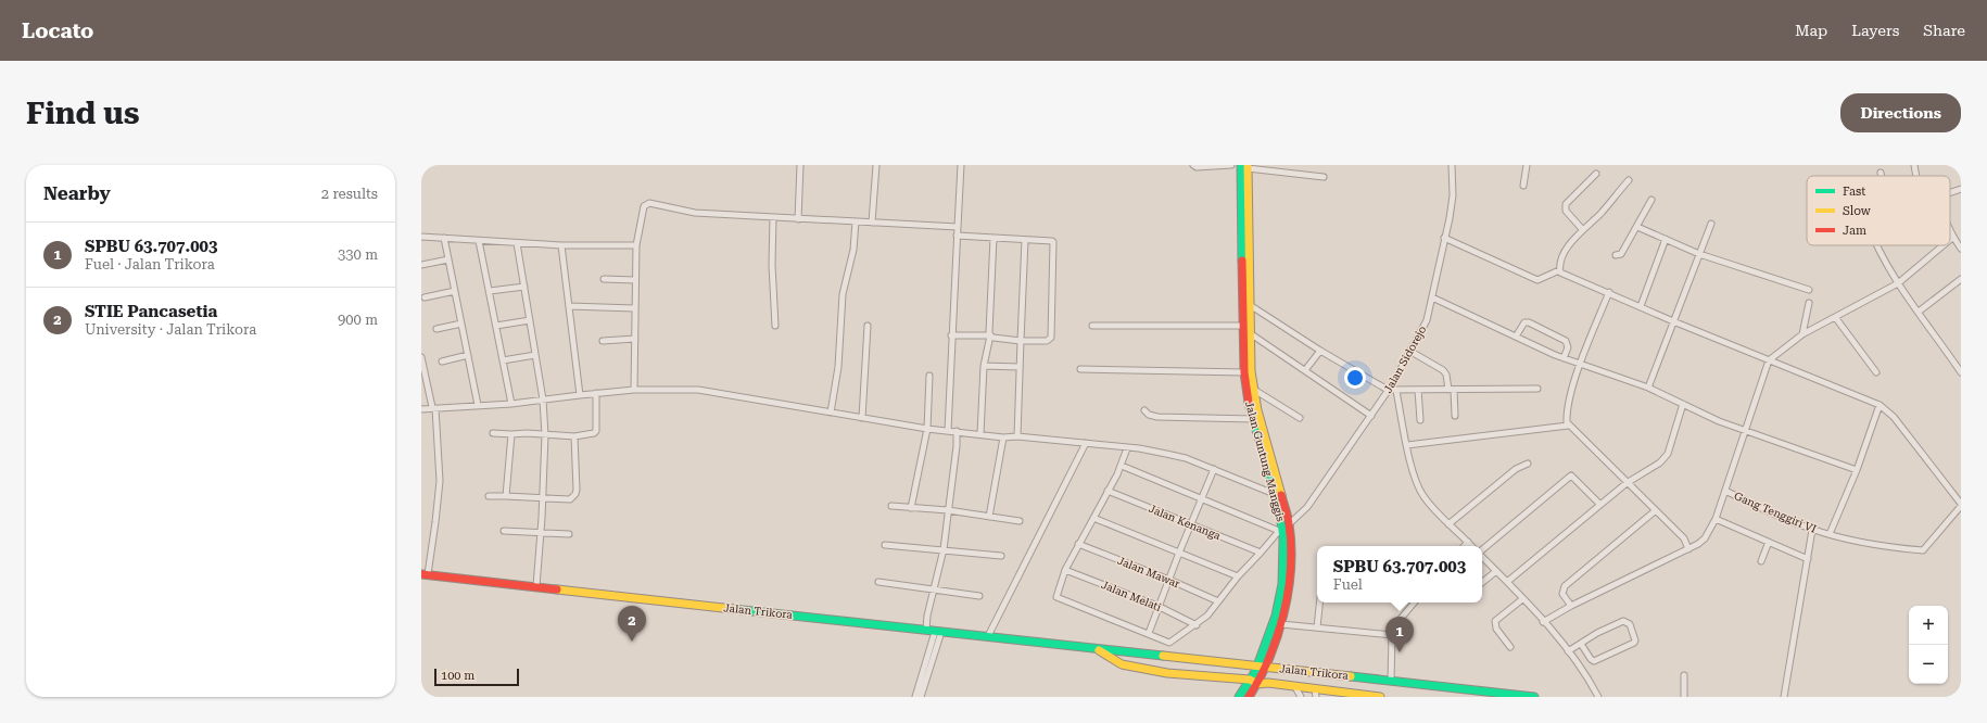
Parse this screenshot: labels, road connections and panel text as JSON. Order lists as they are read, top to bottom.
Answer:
{
  "streets": {
    "main road": ["Jalan Guntung Manggis", "Jalan Trikora"],
    "street": [
      "Jalan Sidorejo",
      "Gang Tenggiri VI",
      "Jalan Kenanga",
      "Jalan Mawar",
      "Jalan Melati"
    ]
  },
  "crossings": [
    ["Jalan Sidorejo", "Jalan Guntung Manggis"],
    ["Jalan Sidorejo", "Jalan Kenanga"],
    ["Jalan Sidorejo", "Jalan Mawar"],
    ["Jalan Sidorejo", "Jalan Melati"],
    ["Jalan Guntung Manggis", "Jalan Trikora"]
  ],
  "legend": ["Fast", "Slow", "Jam"],
  "scale_bar": "100 m",
  "page": {
    "header": "Locato",
    "nav": ["Map", "Layers", "Share"],
    "buttons": "Directions",
    "title": "Find us",
    "heading": ["Nearby", "2 results"],
    "list": [
      {
        "mark": "1",
        "name": "SPBU 63.707.003",
        "note": "Fuel · Jalan Trikora",
        "value": "330 m"
      },
      {
        "mark": "2",
        "name": "STIE Pancasetia",
        "note": "University · Jalan Trikora",
        "value": "900 m"
      }
    ],
    "popup": ["SPBU 63.707.003", "Fuel"],
    "map_buttons": ["+", "−"],
    "pins": ["2", "1"],
    "scale": "100 m"
  }
}
